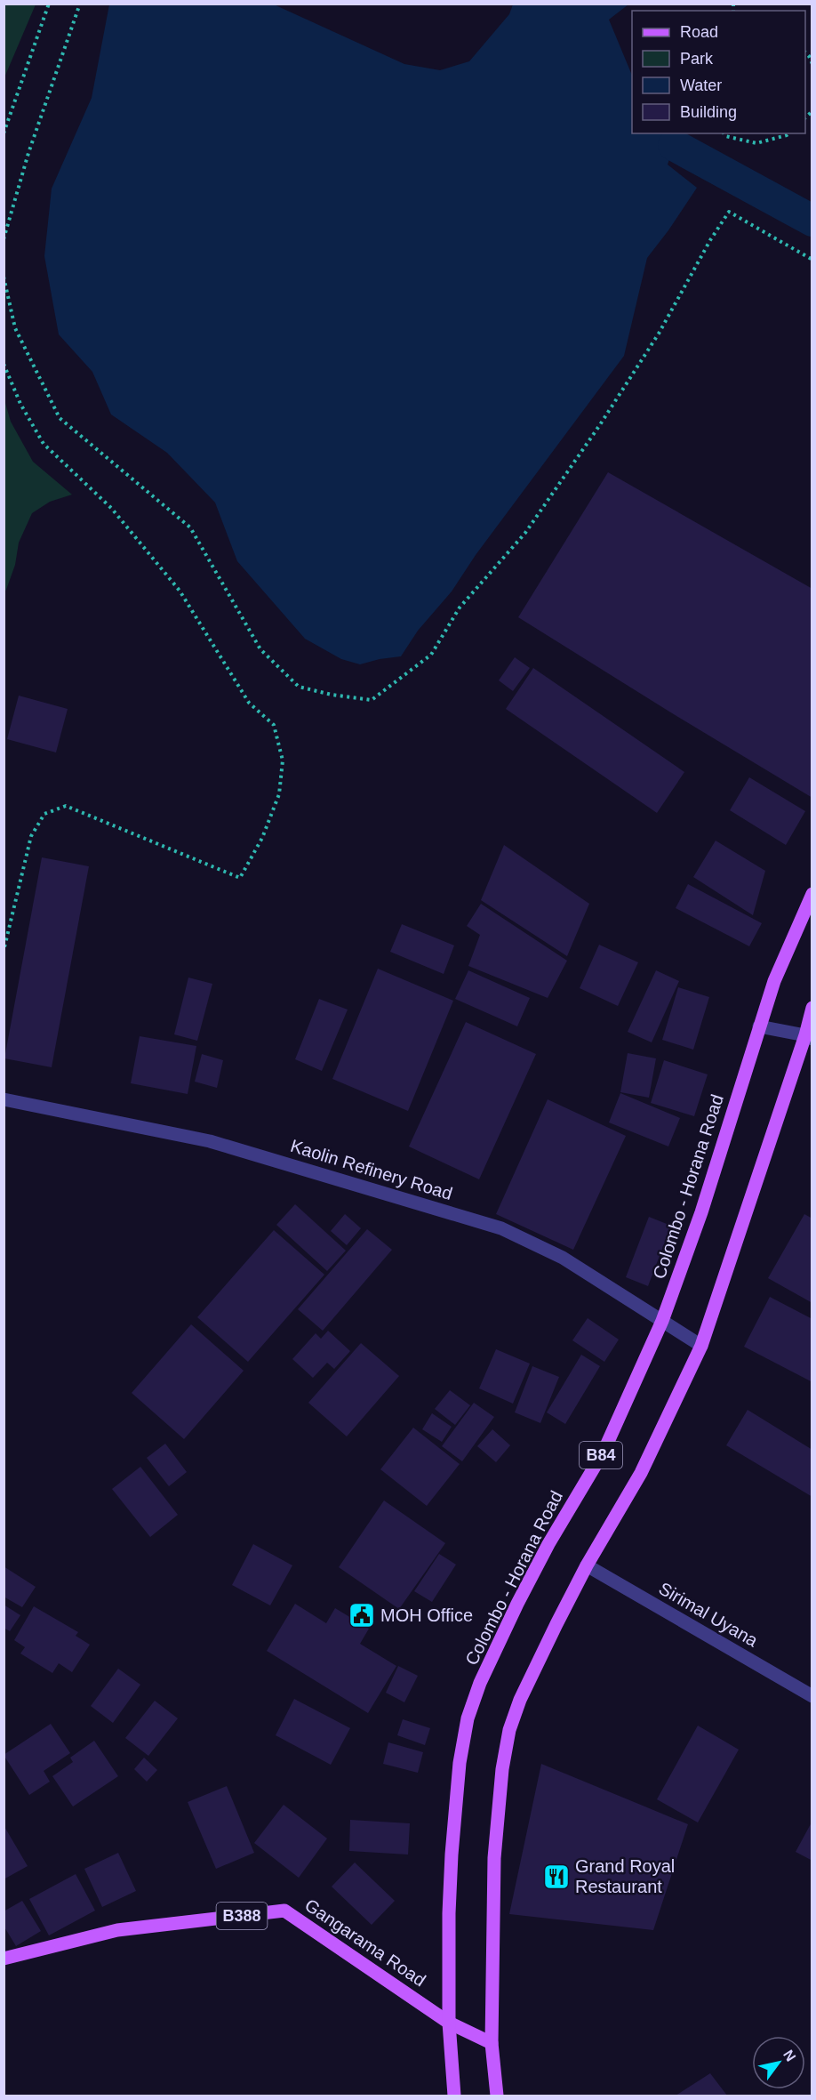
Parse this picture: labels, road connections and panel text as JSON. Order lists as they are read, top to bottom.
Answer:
{
  "streets": {
    "main road": [
      "Colombo - Horana Road",
      "B84",
      "B388",
      "Gangarama Road"
    ],
    "street": ["Kaolin Refinery Road", "Sirimal Uyana"]
  },
  "crossings": [
    ["Kaolin Refinery Road", "Colombo - Horana Road"],
    ["Kaolin Refinery Road", "B84"],
    ["Colombo - Horana Road", "Gangarama Road"],
    ["B84", "Sirimal Uyana"],
    ["B84", "Gangarama Road"]
  ],
  "places": {
    "public building": ["MOH Office"],
    "restaurant": ["Grand Royal Restaurant"]
  },
  "legend": [
    "Road",
    "Park",
    "Water",
    "Building"
  ],
  "north": "top right"
}
